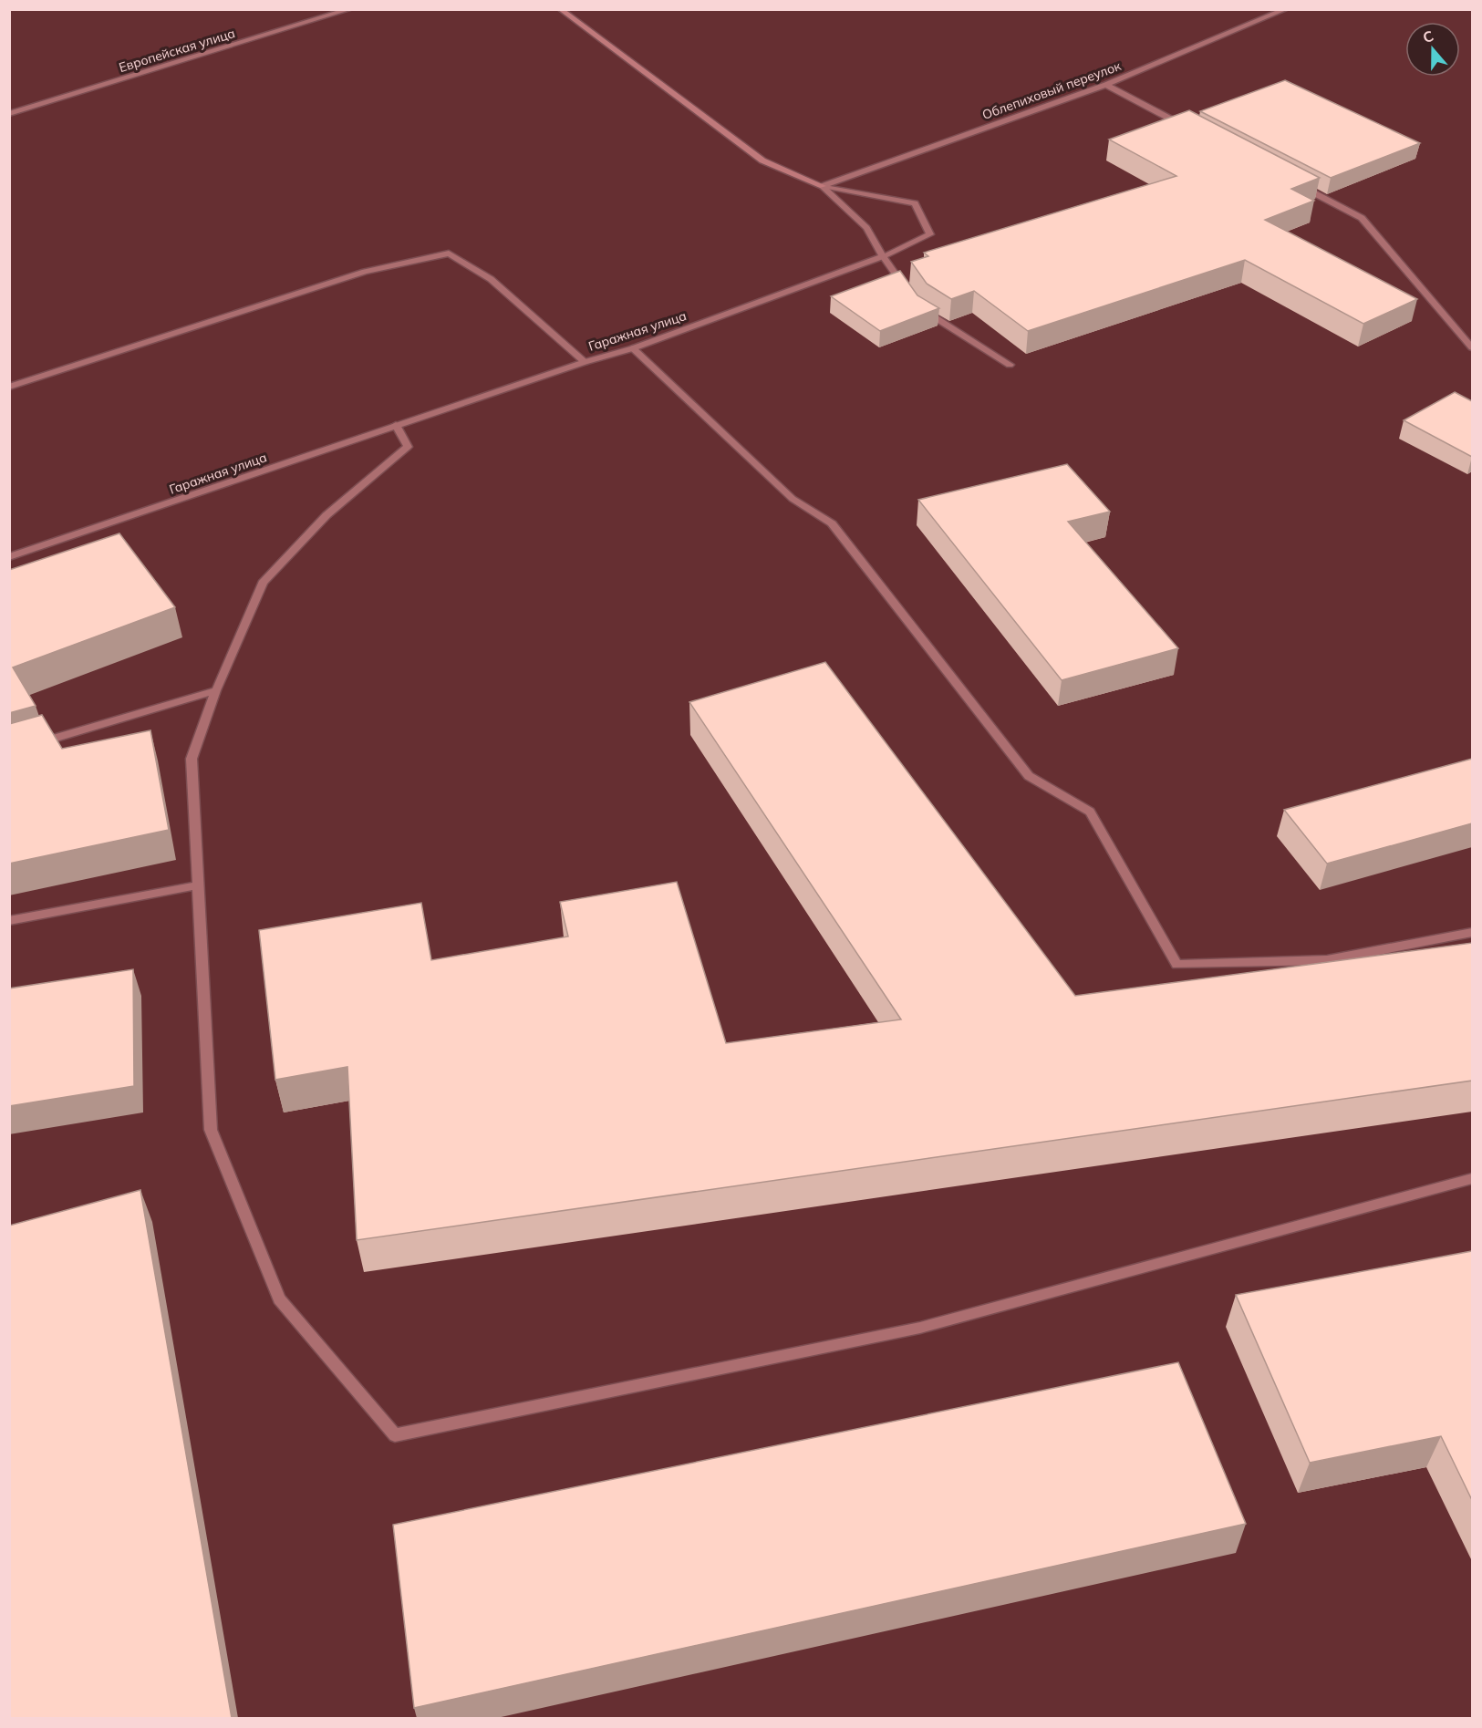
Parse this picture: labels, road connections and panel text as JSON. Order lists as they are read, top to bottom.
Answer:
{
  "streets": {
    "street": ["Европейская улица", "Облепиховый переулок", "Гаражная улица"]
  },
  "crossings": [
    ["Облепиховый переулок", "Гаражная улица"]
  ],
  "north": "top"
}
